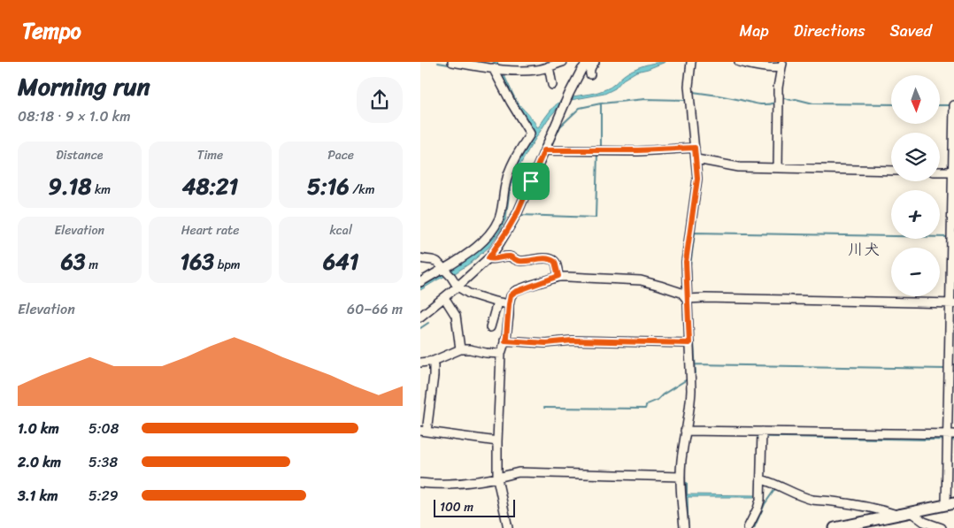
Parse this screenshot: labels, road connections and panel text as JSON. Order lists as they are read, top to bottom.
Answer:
{
  "districts": ["川犬"],
  "scale_bar": "100 m",
  "north": "bottom",
  "page": {
    "header": "Tempo",
    "nav": ["Map", "Directions", "Saved"],
    "heading": ["Morning run", "08:18 · 9 × 1.0 km"],
    "map_buttons": ["+", "−"],
    "stats": [
      ["Distance", "9.18 km"],
      ["Time", "48:21"],
      ["Pace", "5:16 /km"],
      ["Elevation", "63 m"],
      ["Heart rate", "163 bpm"],
      ["kcal", "641"]
    ],
    "chart": ["Elevation", "60–66 m"],
    "list": [
      {
        "name": "1.0 km",
        "note": "5:08"
      },
      {
        "name": "2.0 km",
        "note": "5:38"
      },
      {
        "name": "3.1 km",
        "note": "5:29"
      }
    ],
    "scale": "100 m"
  }
}
